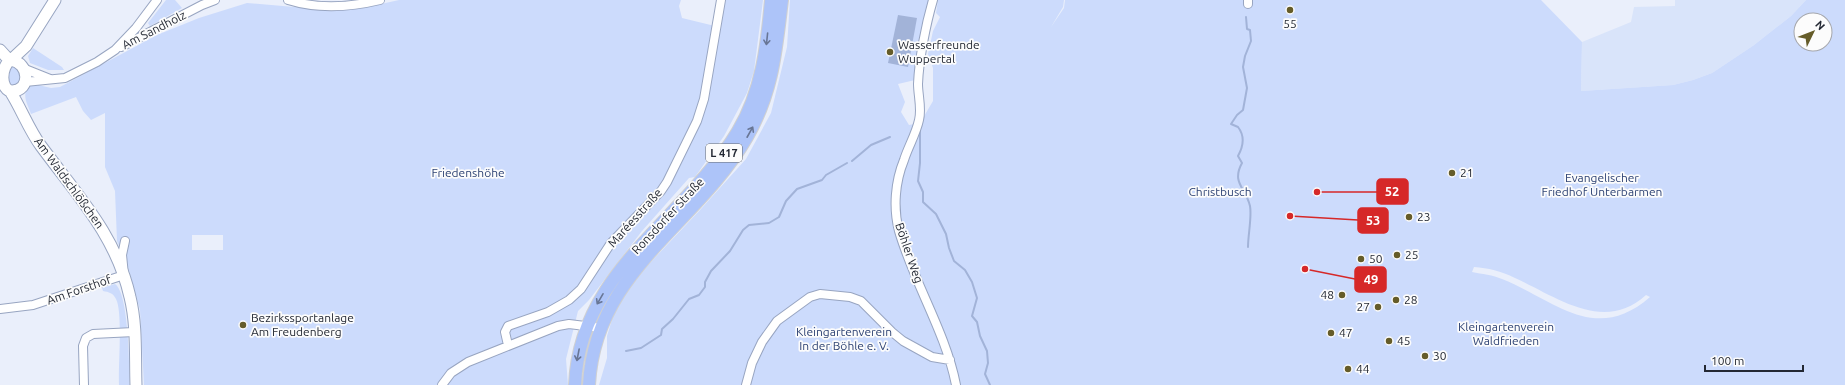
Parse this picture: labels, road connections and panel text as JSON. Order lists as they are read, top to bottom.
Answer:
{
  "streets": {
    "main road": ["L 417", "Ronsdorfer Straße"],
    "street": [
      "Am Sandholz",
      "Am Waldschlößchen",
      "Maréesstraße",
      "Böhler Weg",
      "Am Forsthof"
    ]
  },
  "crossings": [
    ["Am Waldschlößchen", "Am Forsthof"]
  ],
  "parks": [
    "Friedenshöhe",
    "Evangelischer Friedhof Unterbarmen",
    "Christbusch",
    "Kleingartenverein Waldfrieden",
    "Kleingartenverein In der Böhle e. V."
  ],
  "places": [
    "55",
    "Wasserfreunde Wuppertal",
    "21",
    "52",
    "53",
    "23",
    "25",
    "50",
    "49",
    "48",
    "28",
    "27",
    "Bezirkssportanlage Am Freudenberg",
    "47",
    "45",
    "30",
    "44"
  ],
  "scale_bar": "100 m",
  "north": "top right"
}
